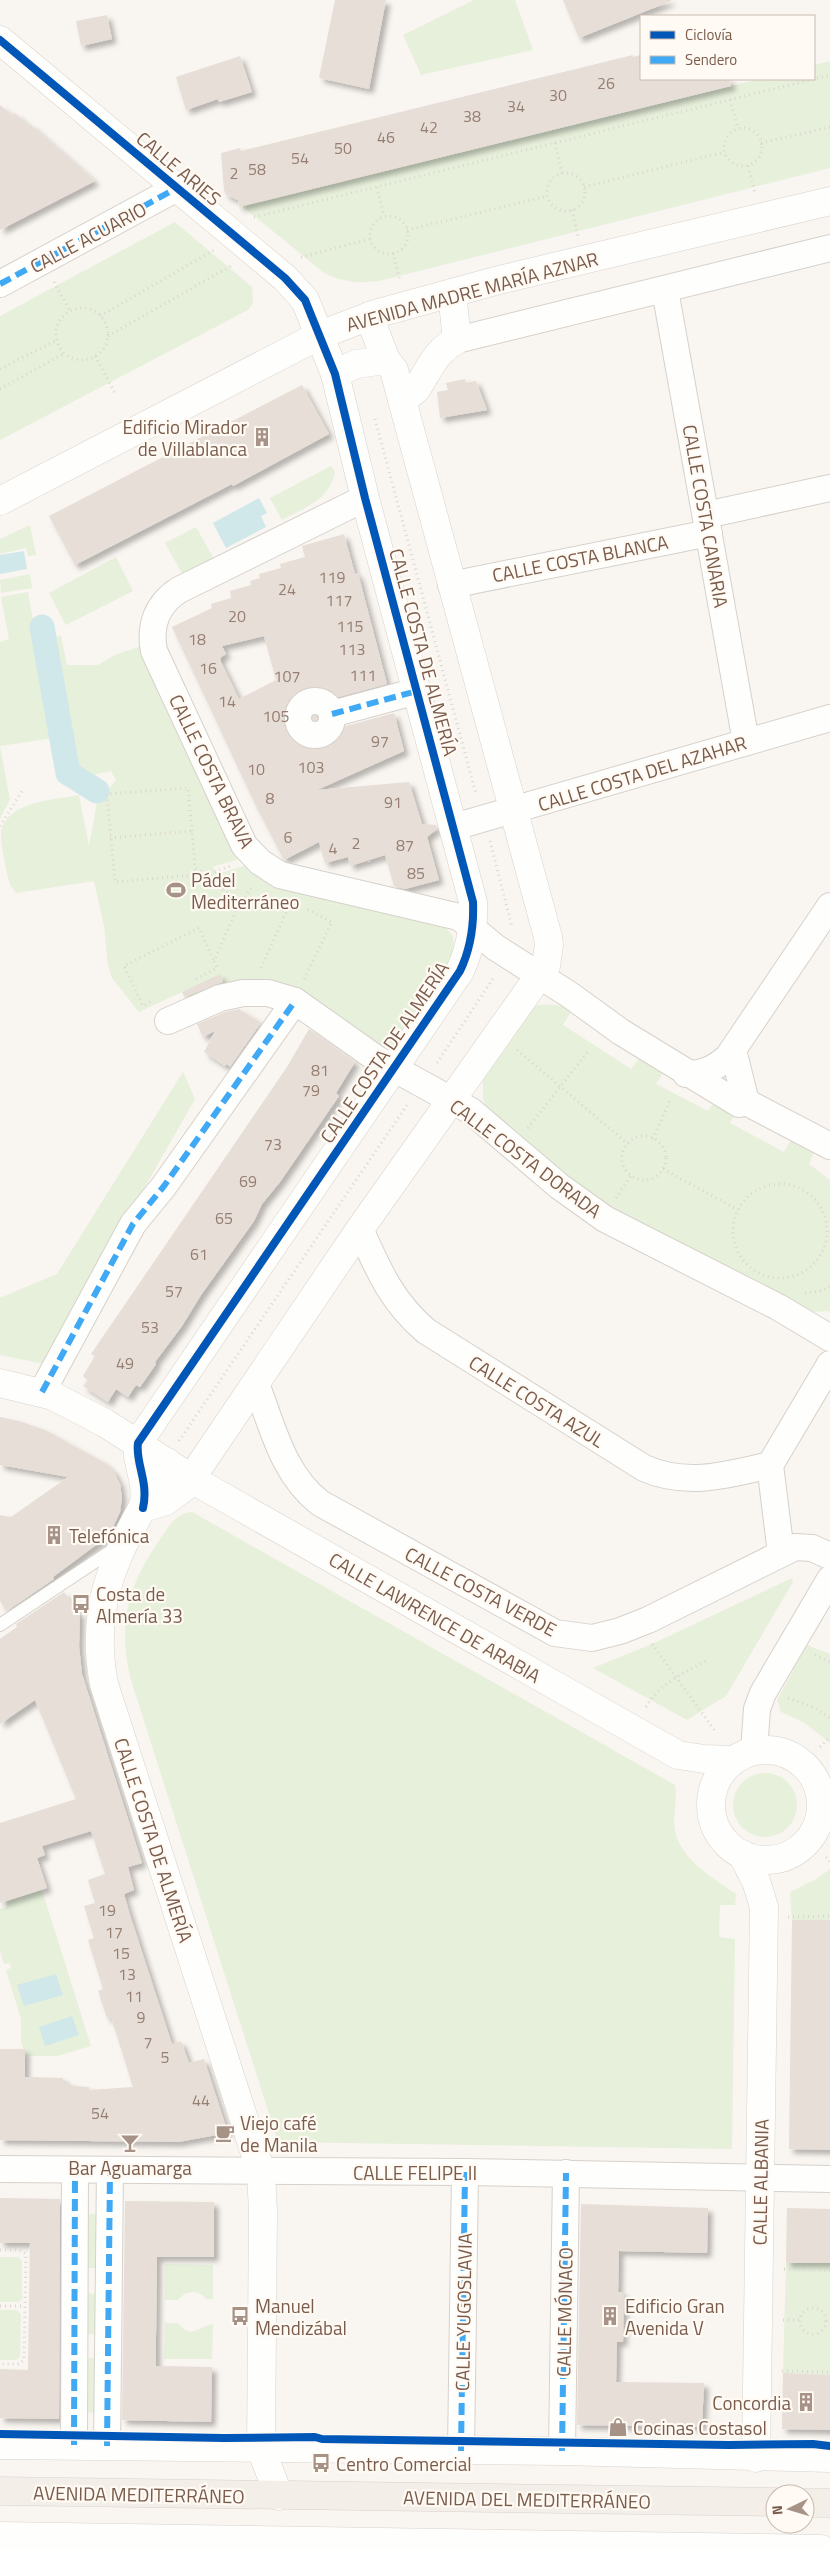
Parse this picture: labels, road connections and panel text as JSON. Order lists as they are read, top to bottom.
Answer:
{
  "streets": {
    "main road": ["AVENIDA MEDITERRÁNEO", "AVENIDA DEL MEDITERRÁNEO"],
    "street": [
      "CALLE ARIES",
      "CALLE ACUARIO",
      "AVENIDA MADRE MARÍA AZNAR",
      "CALLE COSTA CANARIA",
      "CALLE COSTA BLANCA",
      "CALLE COSTA DE ALMERÍA",
      "CALLE COSTA BRAVA",
      "CALLE COSTA DEL AZAHAR",
      "CALLE COSTA DORADA",
      "CALLE COSTA AZUL",
      "CALLE COSTA VERDE",
      "CALLE LAWRENCE DE ARABIA",
      "CALLE FELIPE II",
      "CALLE ALBANIA",
      "CALLE YUGOSLAVIA",
      "CALLE MÓNACO"
    ]
  },
  "crossings": [
    ["CALLE ARIES", "CALLE ACUARIO"],
    ["CALLE ARIES", "AVENIDA MADRE MARÍA AZNAR"],
    ["CALLE ARIES", "CALLE COSTA DE ALMERÍA"],
    ["AVENIDA MADRE MARÍA AZNAR", "CALLE COSTA DE ALMERÍA"],
    ["CALLE COSTA CANARIA", "CALLE COSTA BLANCA"],
    ["CALLE COSTA CANARIA", "CALLE COSTA DEL AZAHAR"],
    ["CALLE COSTA DE ALMERÍA", "CALLE COSTA BRAVA"],
    ["CALLE COSTA DE ALMERÍA", "CALLE COSTA DEL AZAHAR"],
    ["CALLE COSTA DE ALMERÍA", "CALLE COSTA DORADA"],
    ["CALLE COSTA DE ALMERÍA", "CALLE LAWRENCE DE ARABIA"],
    ["CALLE COSTA DE ALMERÍA", "CALLE FELIPE II"],
    ["CALLE LAWRENCE DE ARABIA", "CALLE ALBANIA"],
    ["CALLE FELIPE II", "CALLE ALBANIA"],
    ["CALLE FELIPE II", "CALLE YUGOSLAVIA"],
    ["CALLE FELIPE II", "CALLE MÓNACO"],
    ["AVENIDA MEDITERRÁNEO", "AVENIDA DEL MEDITERRÁNEO"]
  ],
  "places": {
    "building": [
      "Edificio Mirador de Villablanca",
      "Telefónica",
      "Edificio Gran Avenida V",
      "Concordia"
    ],
    "sports": ["Pádel Mediterráneo"],
    "bus stop": ["Costa de Almería 33", "Manuel Mendizábal", "Centro Comercial"],
    "cafe": ["Viejo café de Manila"],
    "bar": ["Bar Aguamarga"],
    "shop": ["Cocinas Costasol"]
  },
  "house_numbers": [
    "26",
    "30",
    "34",
    "38",
    "42",
    "46",
    "50",
    "54",
    "58",
    "2",
    "119",
    "24",
    "117",
    "20",
    "115",
    "18",
    "113",
    "16",
    "111",
    "107",
    "14",
    "105",
    "97",
    "103",
    "10",
    "8",
    "91",
    "6",
    "2",
    "87",
    "4",
    "85",
    "81",
    "79",
    "73",
    "69",
    "65",
    "61",
    "57",
    "53",
    "49",
    "19",
    "17",
    "15",
    "13",
    "11",
    "9",
    "7",
    "5",
    "44",
    "54"
  ],
  "legend": ["Ciclovía", "Sendero"],
  "north": "left"
}
